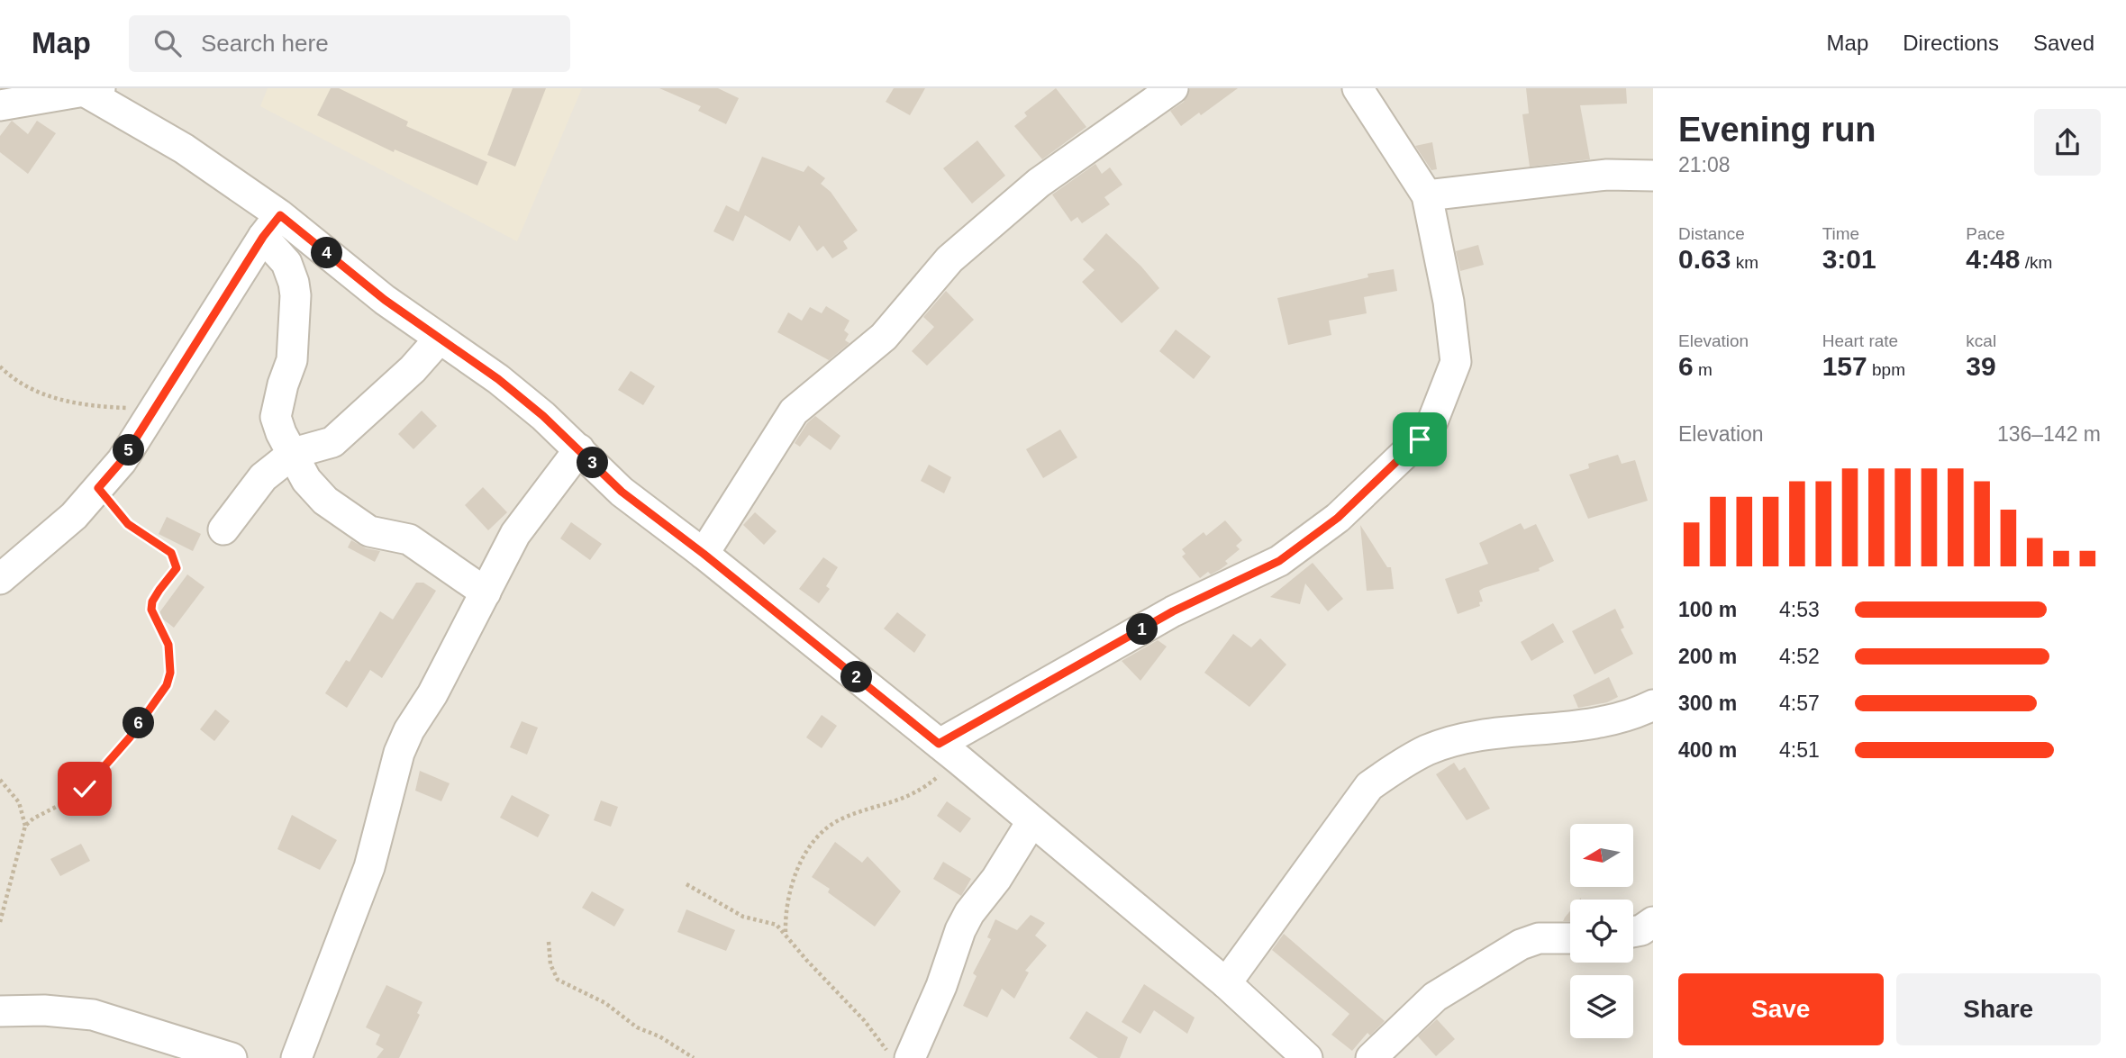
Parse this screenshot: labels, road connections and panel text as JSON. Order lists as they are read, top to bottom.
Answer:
{
  "north": "left",
  "page": {
    "header": "Map",
    "search": "Search here",
    "nav": ["Map", "Directions", "Saved"],
    "heading": ["Evening run", "21:08"],
    "stats": [
      ["Distance", "0.63 km"],
      ["Time", "3:01"],
      ["Pace", "4:48 /km"],
      ["Elevation", "6 m"],
      ["Heart rate", "157 bpm"],
      ["kcal", "39"]
    ],
    "pins": [
      "4",
      "5",
      "3",
      "1",
      "2",
      "6"
    ],
    "chart": ["Elevation", "136–142 m"],
    "list": [
      {
        "name": "100 m",
        "note": "4:53"
      },
      {
        "name": "200 m",
        "note": "4:52"
      },
      {
        "name": "300 m",
        "note": "4:57"
      },
      {
        "name": "400 m",
        "note": "4:51"
      }
    ],
    "buttons": ["Save", "Share"]
  }
}
